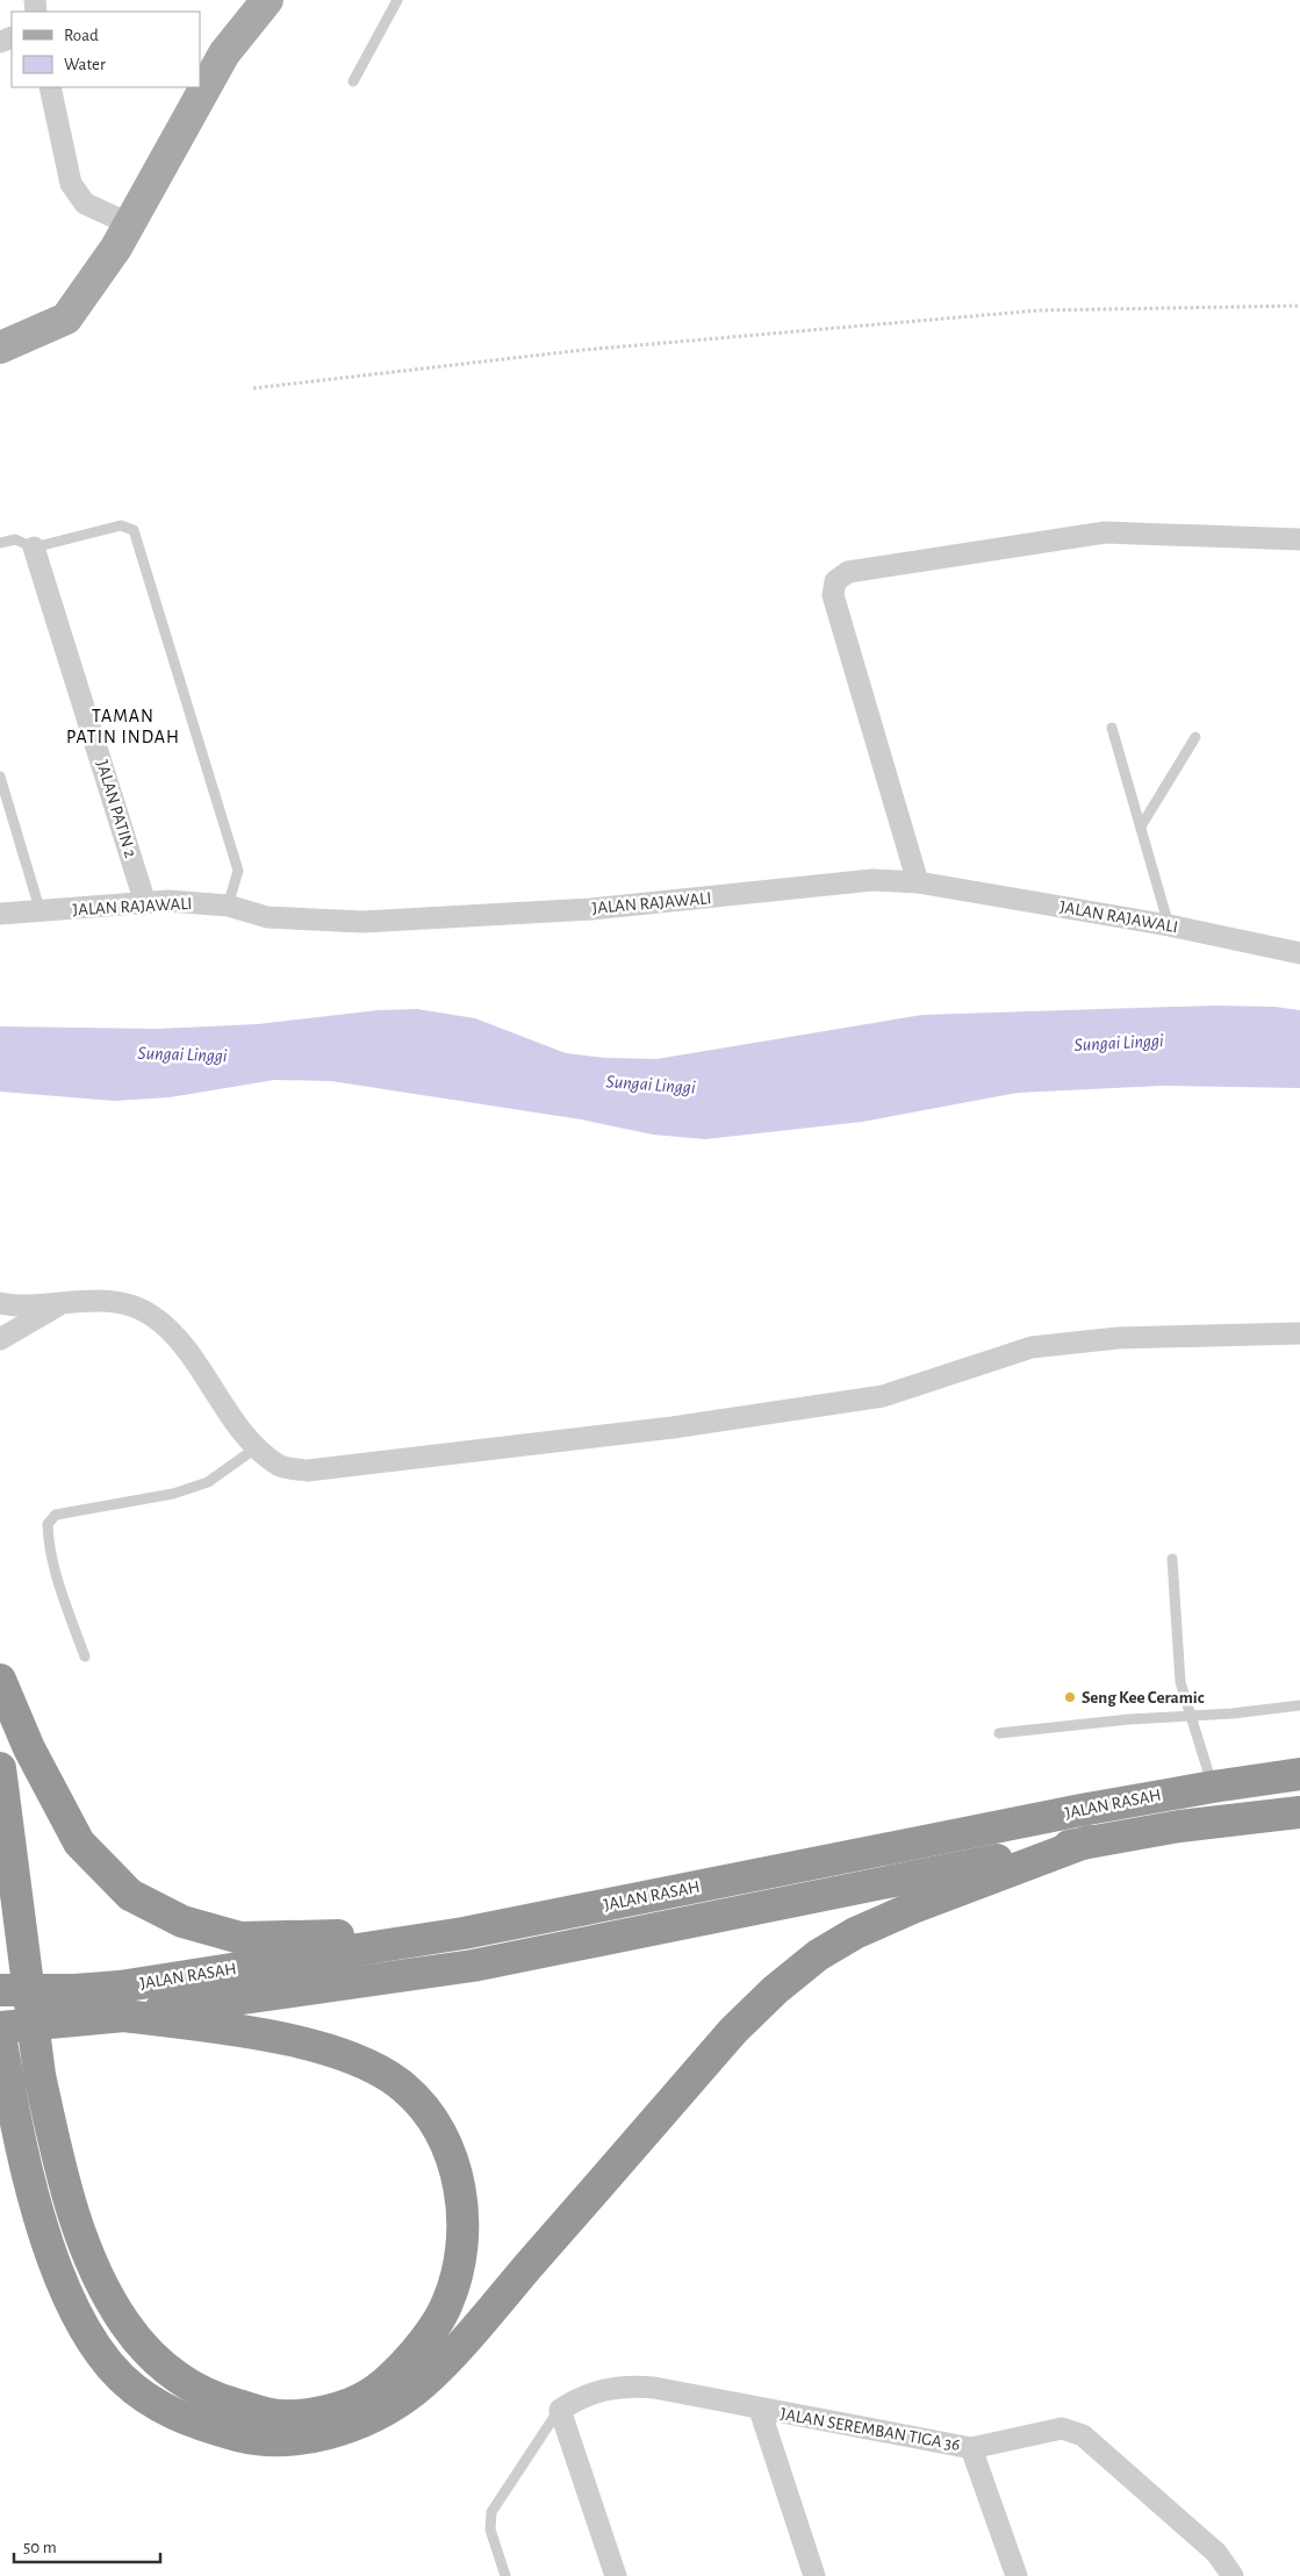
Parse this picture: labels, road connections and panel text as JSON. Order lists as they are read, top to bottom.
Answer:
{
  "streets": {
    "highway": ["JALAN RASAH"],
    "street": ["JALAN PATIN 2", "JALAN RAJAWALI", "JALAN SEREMBAN TIGA 36"]
  },
  "crossings": [
    ["JALAN PATIN 2", "JALAN RAJAWALI"]
  ],
  "districts": ["TAMAN PATIN INDAH"],
  "water": ["Sungai Linggi"],
  "places": ["Seng Kee Ceramic"],
  "legend": ["Road", "Water"],
  "scale_bar": "50 m"
}
